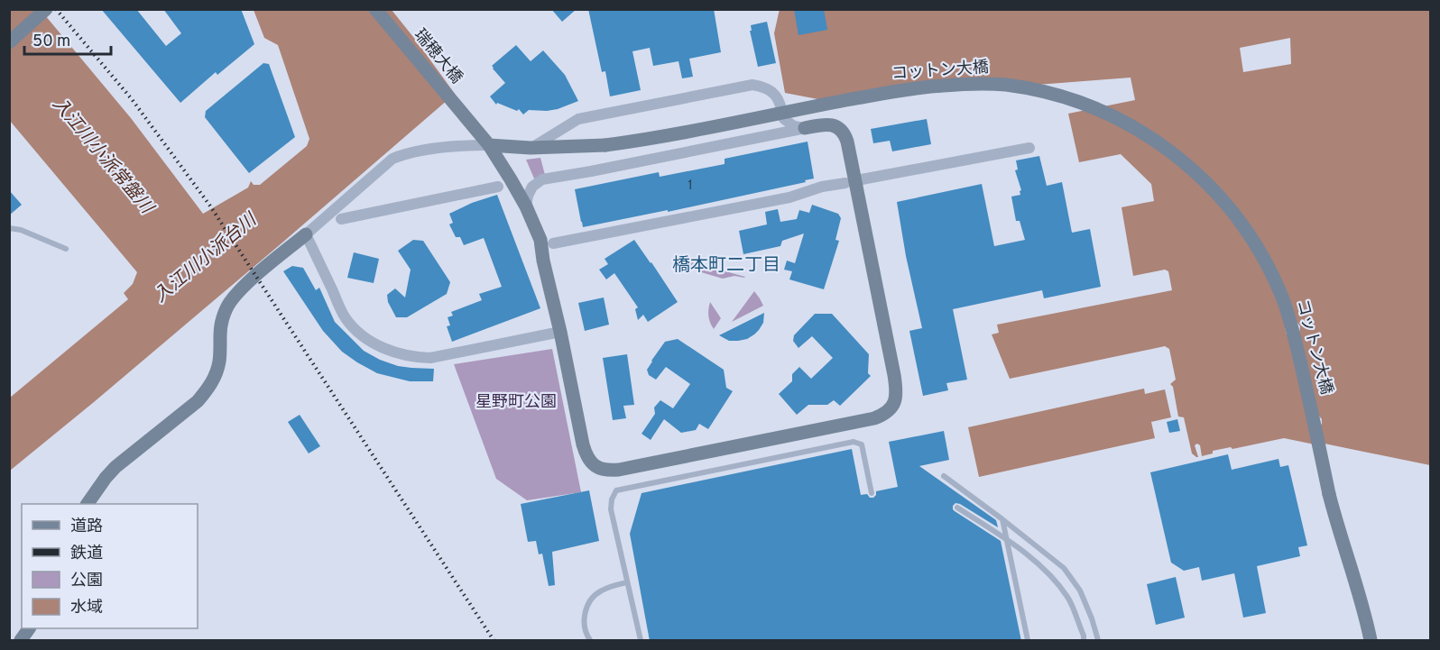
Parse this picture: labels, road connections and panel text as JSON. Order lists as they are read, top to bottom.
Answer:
{
  "streets": {
    "street": ["瑞穂大橋", "コットン大橋"]
  },
  "crossings": [
    ["瑞穂大橋", "コットン大橋"]
  ],
  "districts": ["橋本町二丁目"],
  "water": ["入江川小派常盤川", "入江川小派台川"],
  "parks": ["星野町公園"],
  "house_numbers": ["1"],
  "legend": [
    "道路",
    "鉄道",
    "公園",
    "水域"
  ],
  "scale_bar": "50 m"
}
